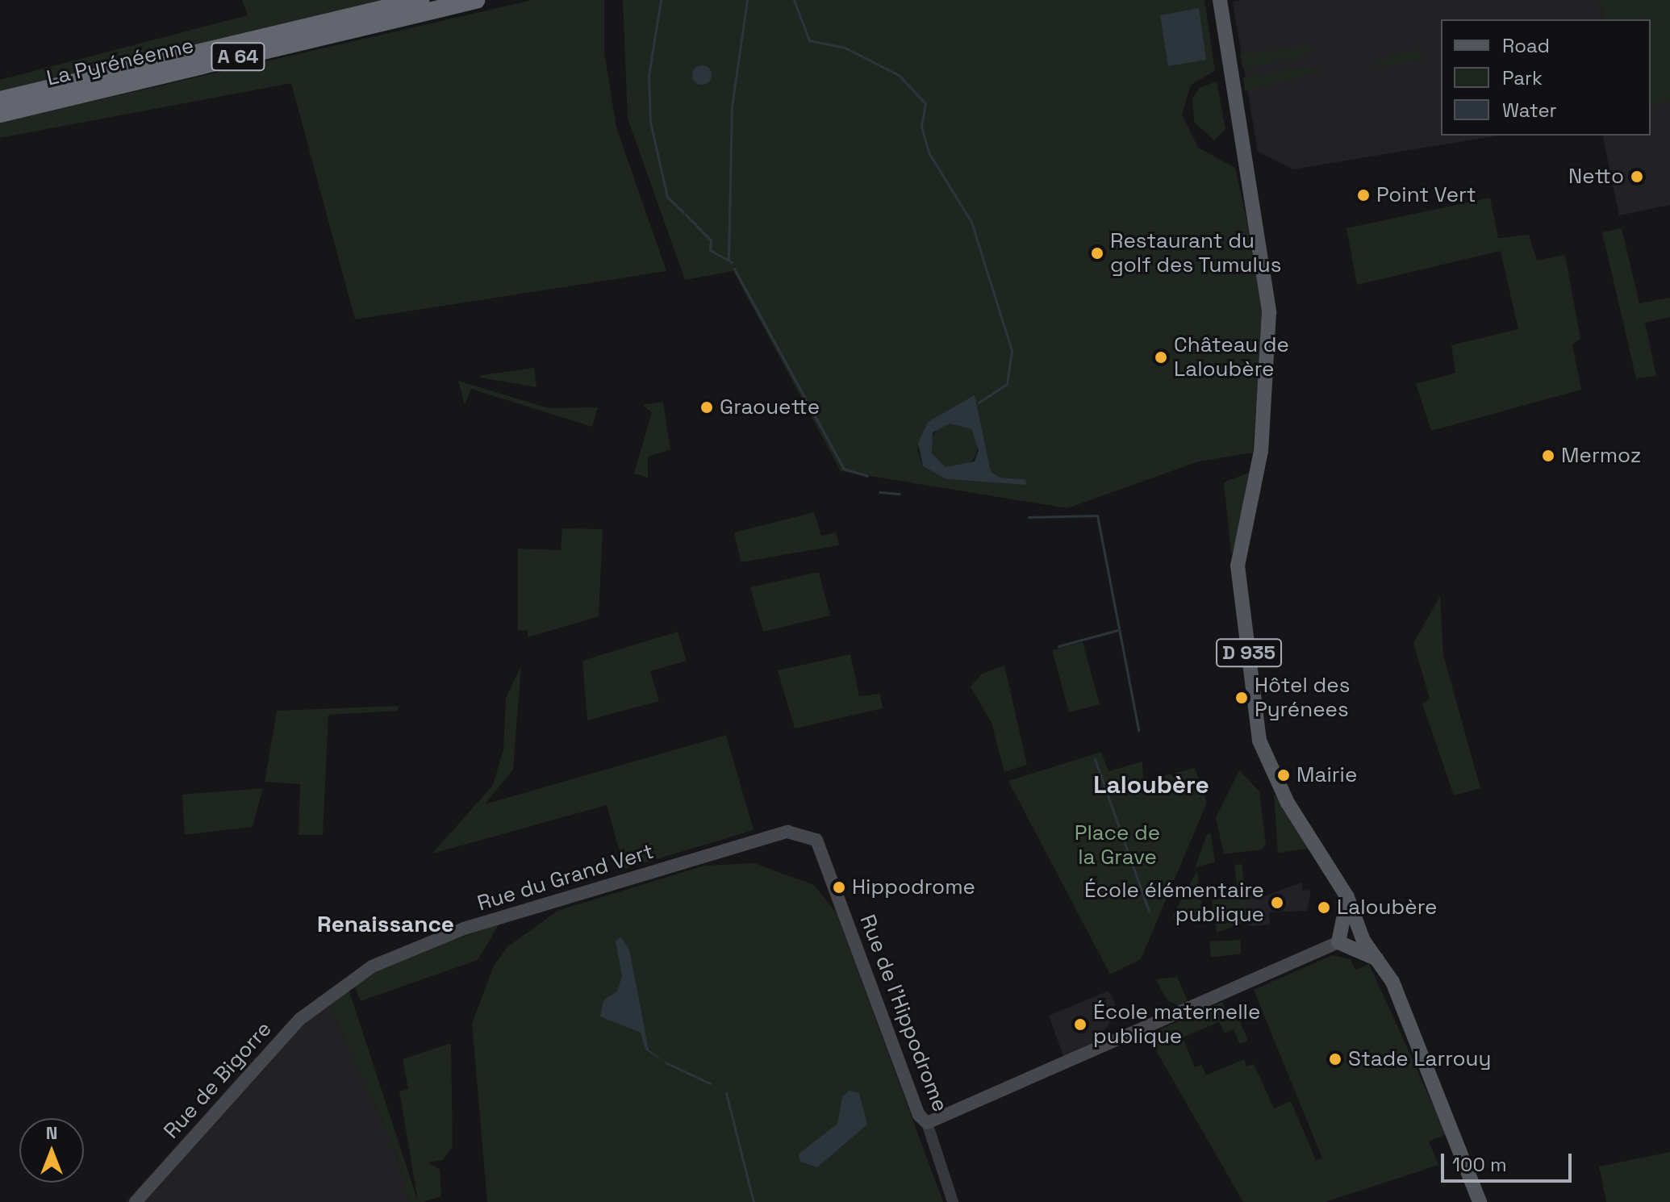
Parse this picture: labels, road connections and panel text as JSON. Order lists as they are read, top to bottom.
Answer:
{
  "streets": {
    "highway": ["A 64", "La Pyrénéenne"],
    "main road": [
      "D 935",
      "Rue du Grand Vert",
      "Rue de l'Hippodrome",
      "Rue de Bigorre"
    ]
  },
  "crossings": [
    ["Rue du Grand Vert", "Rue de l'Hippodrome"],
    ["Rue du Grand Vert", "Rue de Bigorre"]
  ],
  "districts": ["Laloubère", "Renaissance"],
  "parks": ["Place de la Grave"],
  "places": [
    "Netto",
    "Point Vert",
    "Restaurant du golf des Tumulus",
    "Château de Laloubère",
    "Graouette",
    "Mermoz",
    "Hôtel des Pyrénees",
    "Mairie",
    "Hippodrome",
    "École élémentaire publique",
    "Laloubère",
    "École maternelle publique",
    "Stade Larrouy"
  ],
  "legend": ["Road", "Park", "Water"],
  "scale_bar": "100 m",
  "north": "top"
}
